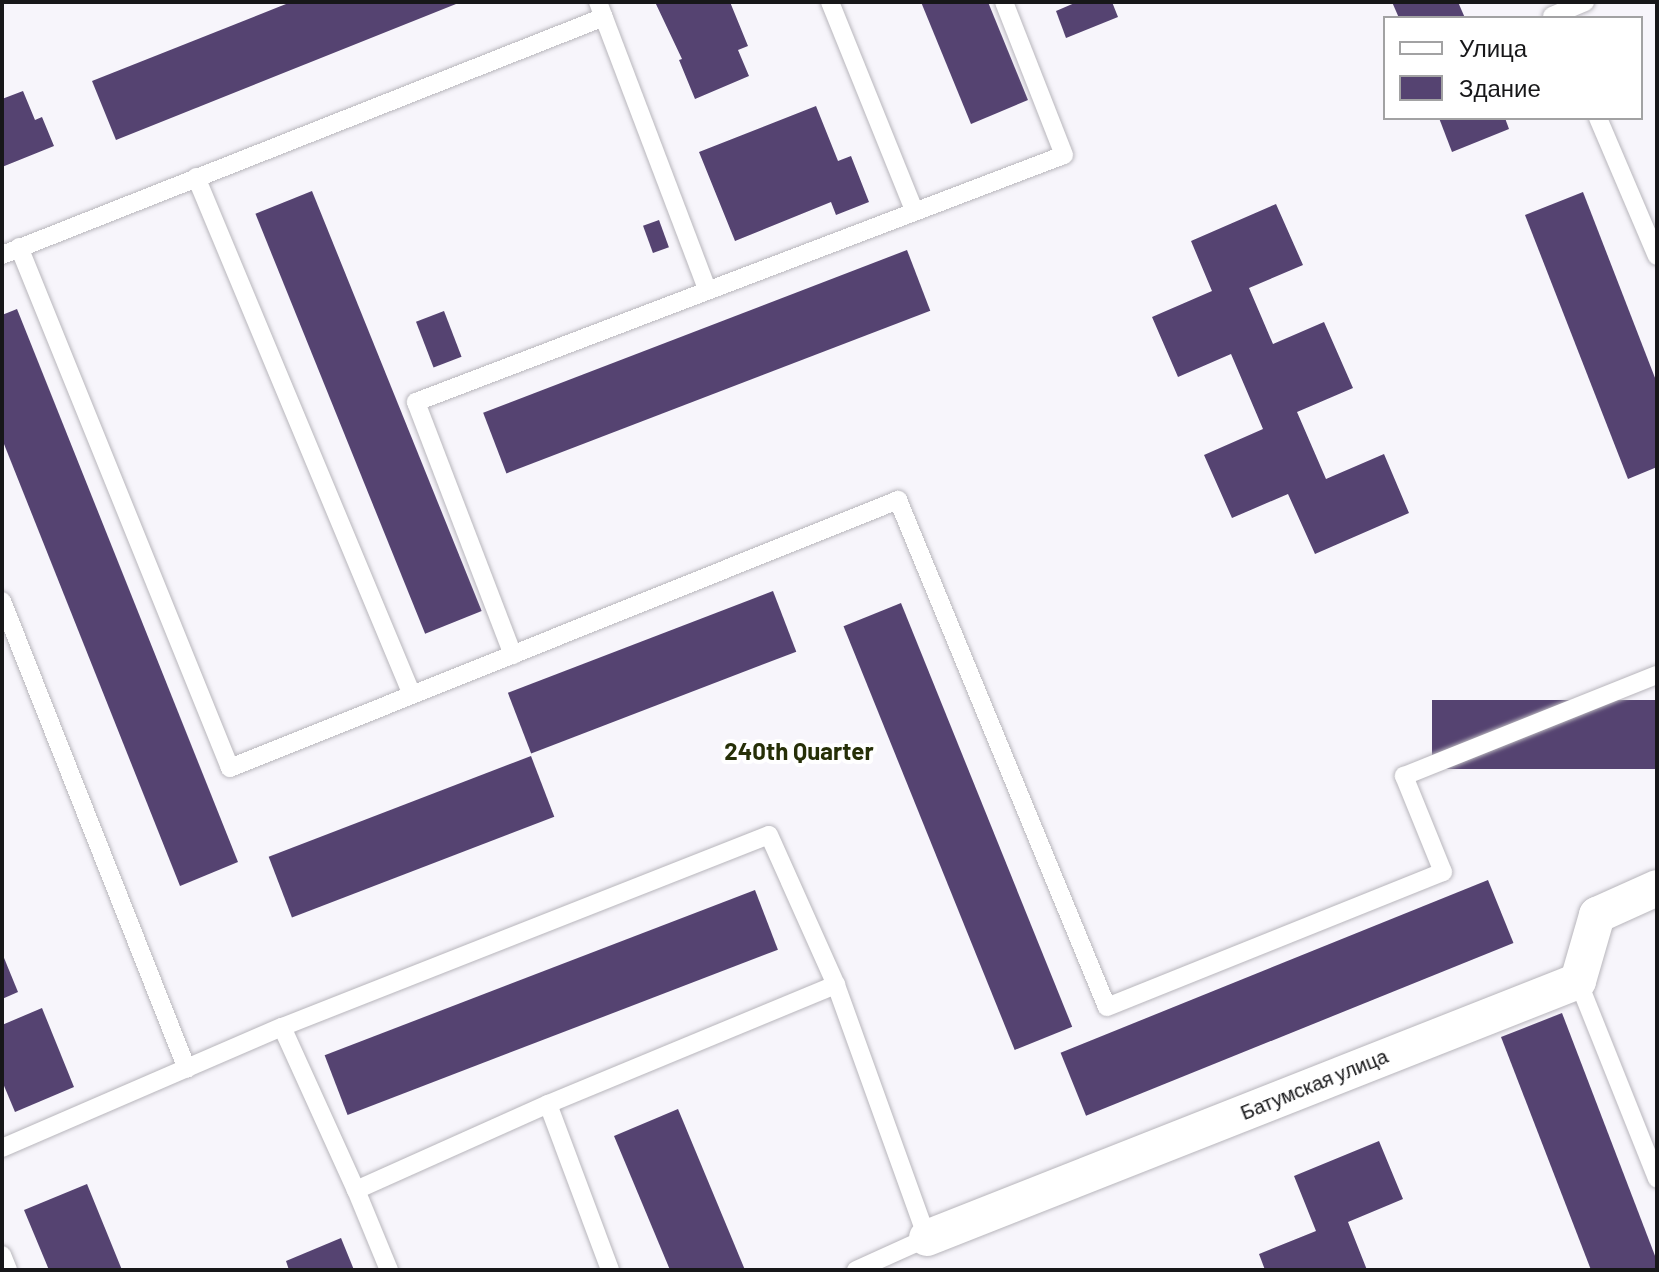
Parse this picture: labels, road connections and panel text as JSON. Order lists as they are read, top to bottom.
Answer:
{
  "streets": {
    "street": ["Батумская улица"]
  },
  "districts": ["240th Quarter"],
  "legend": ["Улица", "Здание"]
}
